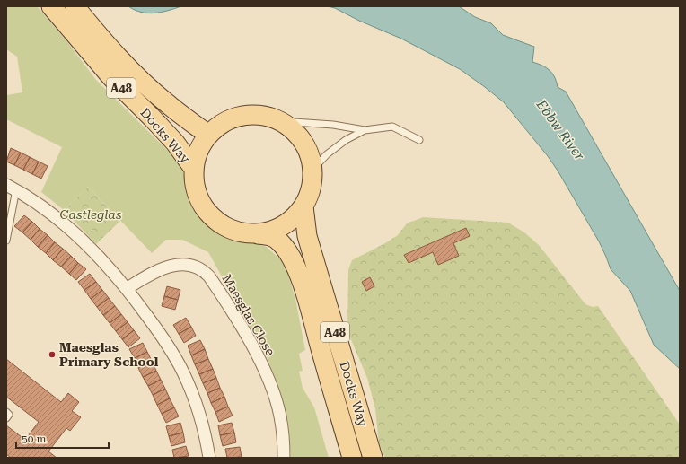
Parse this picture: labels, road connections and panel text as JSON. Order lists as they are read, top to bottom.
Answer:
{
  "streets": {
    "main road": ["A48", "Docks Way"],
    "street": ["Maesglas Close"]
  },
  "water": ["Ebbw River"],
  "parks": ["Castleglas"],
  "places": ["Maesglas Primary School"],
  "scale_bar": "50 m"
}
